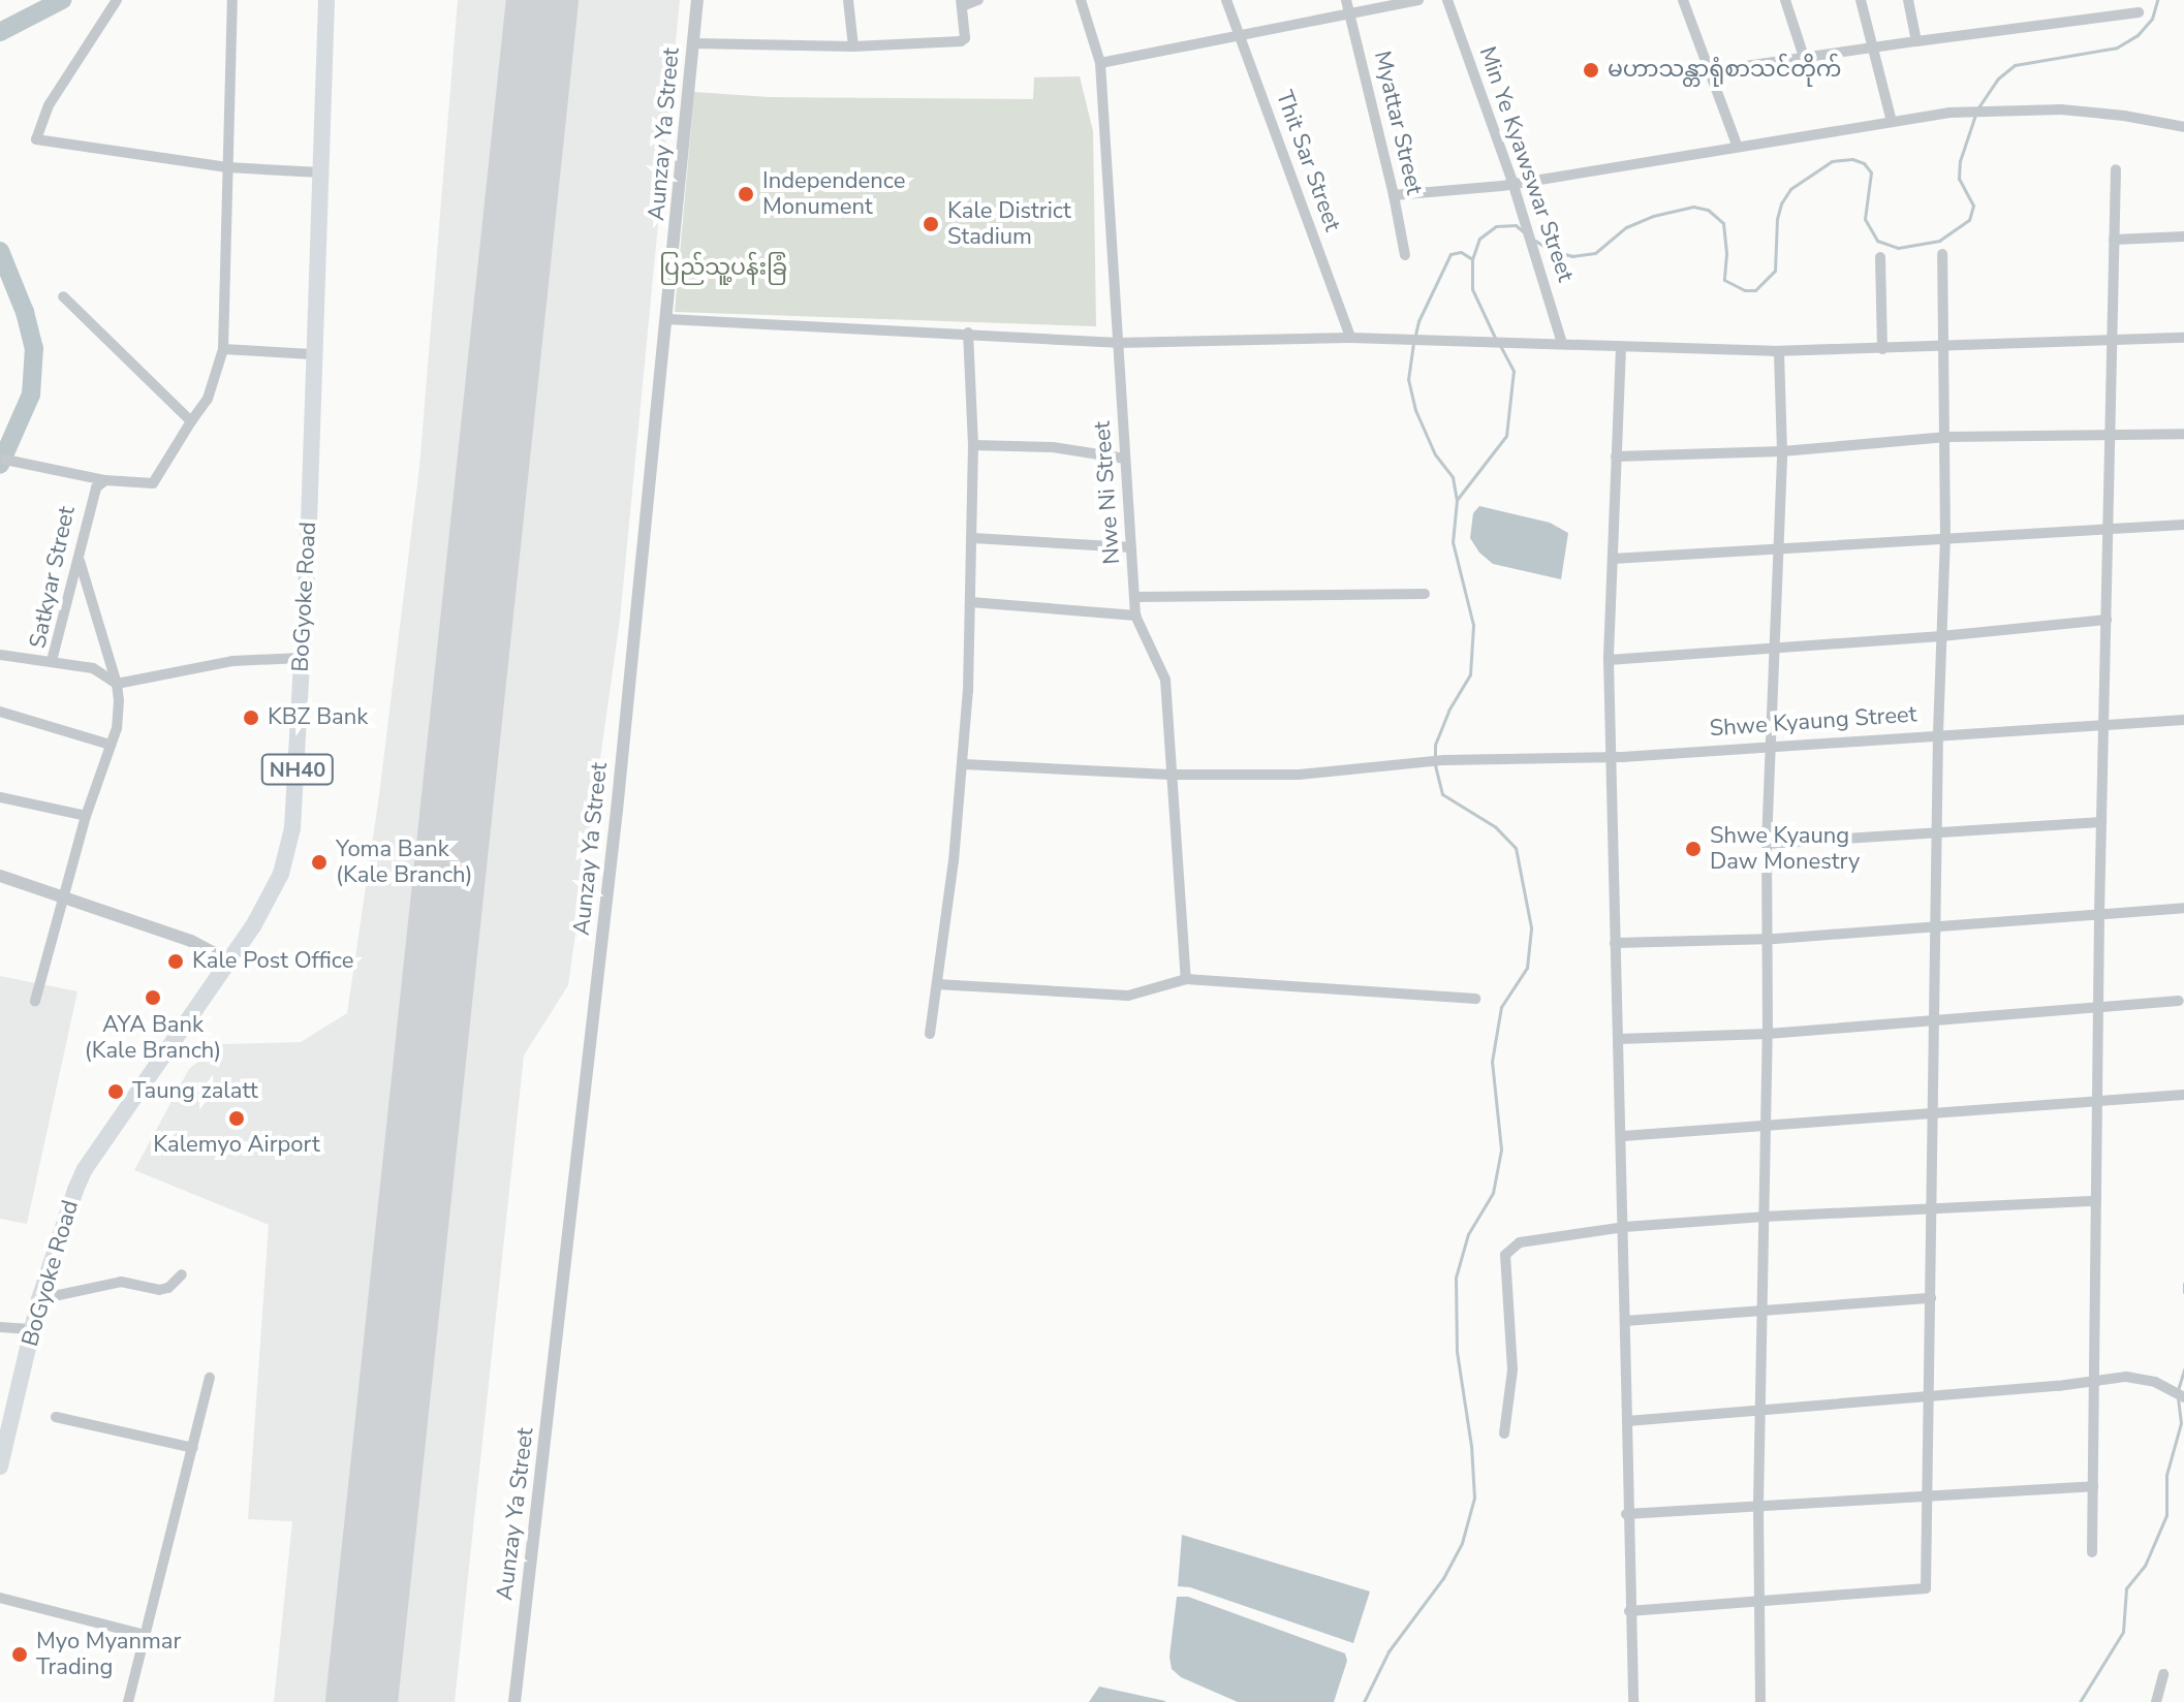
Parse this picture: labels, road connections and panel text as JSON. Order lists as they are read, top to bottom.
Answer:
{
  "streets": {
    "highway": ["BoGyoke Road", "NH40"],
    "street": [
      "Myattar Street",
      "Aunzay Ya Street",
      "Thit Sar Street",
      "Min Ye Kyawswar Street",
      "Nwe Ni Street",
      "Satkyar Street",
      "Shwe Kyaung Street"
    ]
  },
  "crossings": [
    ["Nwe Ni Street", "Shwe Kyaung Street"]
  ],
  "parks": ["ပြည်သူ့ပန်းခြံ"],
  "places": [
    "မဟာသန္တာရုံစာသင်တိုက်",
    "Independence Monument",
    "Kale District Stadium",
    "KBZ Bank",
    "Shwe Kyaung Daw Monestry",
    "Yoma Bank (Kale Branch)",
    "Kale Post Office",
    "AYA Bank (Kale Branch)",
    "Taung zalatt",
    "Kalemyo Airport",
    "Myo Myanmar Trading"
  ]
}
